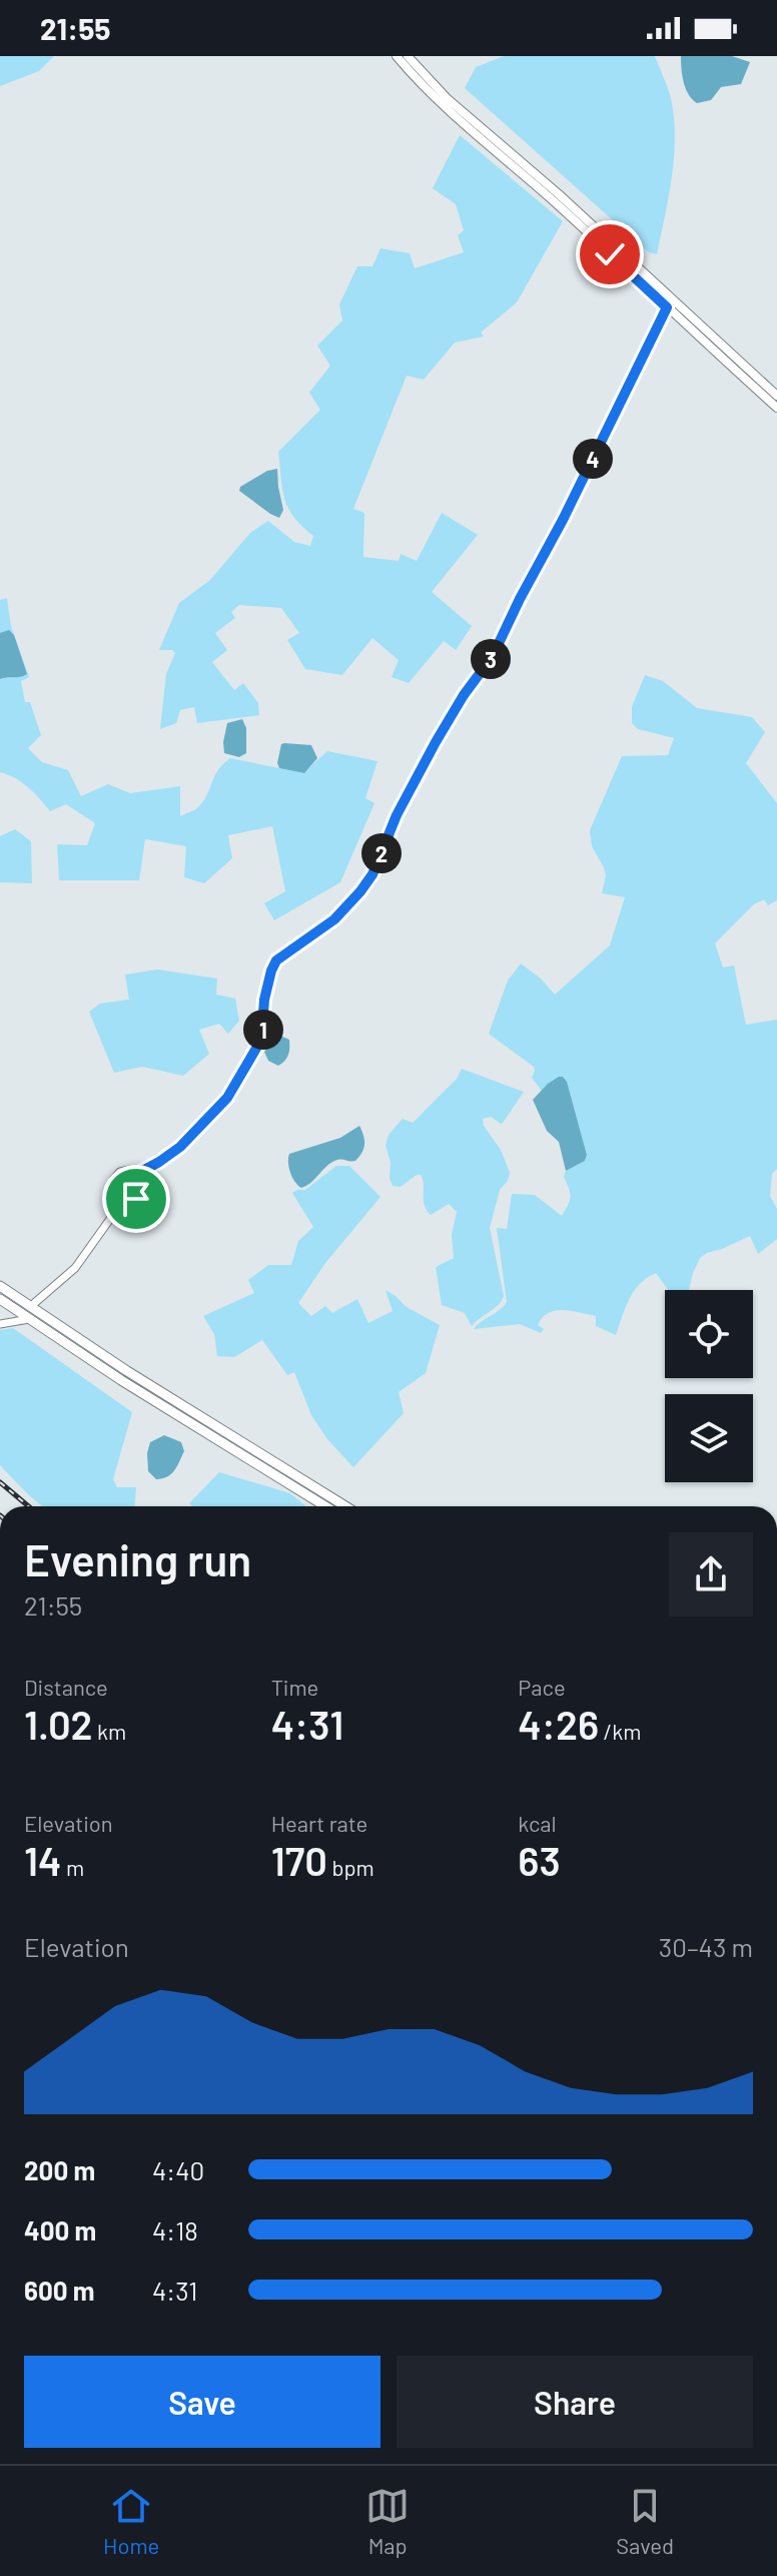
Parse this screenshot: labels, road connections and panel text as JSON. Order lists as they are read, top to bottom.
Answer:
{
  "page": {
    "status": "21:55",
    "pins": [
      "4",
      "3",
      "2",
      "1"
    ],
    "heading": ["Evening run", "21:55"],
    "stats": [
      ["Distance", "1.02 km"],
      ["Time", "4:31"],
      ["Pace", "4:26 /km"],
      ["Elevation", "14 m"],
      ["Heart rate", "170 bpm"],
      ["kcal", "63"]
    ],
    "chart": ["Elevation", "30–43 m"],
    "list": [
      {
        "name": "200 m",
        "note": "4:40"
      },
      {
        "name": "400 m",
        "note": "4:18"
      },
      {
        "name": "600 m",
        "note": "4:31"
      }
    ],
    "buttons": ["Save", "Share"],
    "tabs": ["Home", "Map", "Saved"]
  }
}
